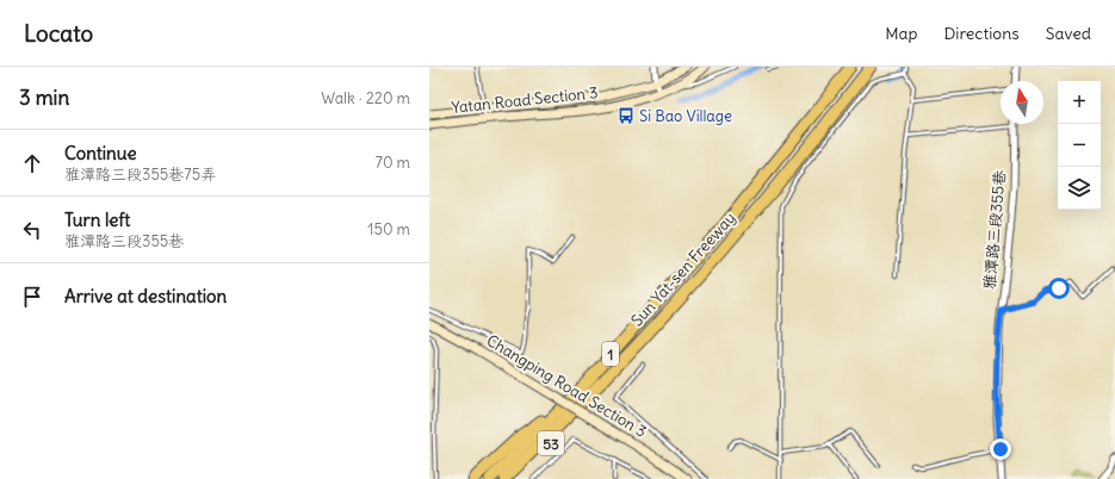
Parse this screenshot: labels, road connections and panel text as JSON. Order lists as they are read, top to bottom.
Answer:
{
  "streets": {
    "highway": ["Sun Yat-sen Freeway", "1", "53"],
    "street": ["Yatan Road Section 3", "雅潭路三段355巷", "Changping Road Section 3"]
  },
  "crossings": [
    ["Sun Yat-sen Freeway", "53"]
  ],
  "places": {
    "bus stop": ["Si Bao Village"]
  },
  "north": "top",
  "page": {
    "header": "Locato",
    "nav": ["Map", "Directions", "Saved"],
    "heading": ["3 min", "Walk · 220 m"],
    "map_buttons": ["+", "−"],
    "list": [
      ["Continue", "雅潭路三段355巷75弄", "70 m"],
      ["Turn left", "雅潭路三段355巷", "150 m"],
      "Arrive at destination"
    ]
  }
}
